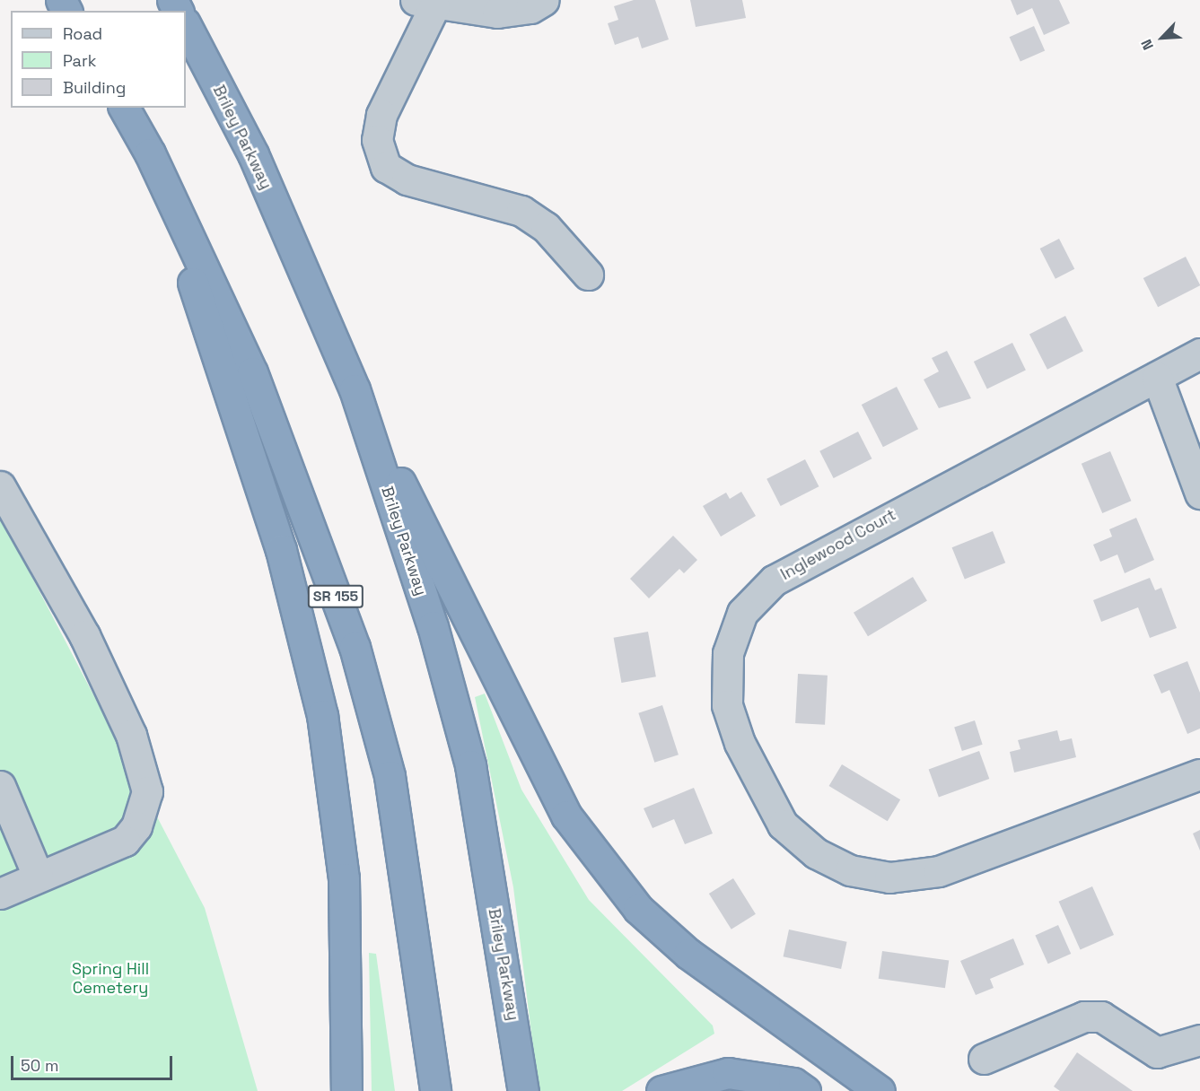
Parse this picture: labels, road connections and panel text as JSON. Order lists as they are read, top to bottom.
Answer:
{
  "streets": {
    "highway": ["Briley Parkway", "SR 155"],
    "street": ["Inglewood Court"]
  },
  "parks": ["Spring Hill Cemetery"],
  "legend": ["Road", "Park", "Building"],
  "scale_bar": "50 m",
  "north": "bottom left"
}
